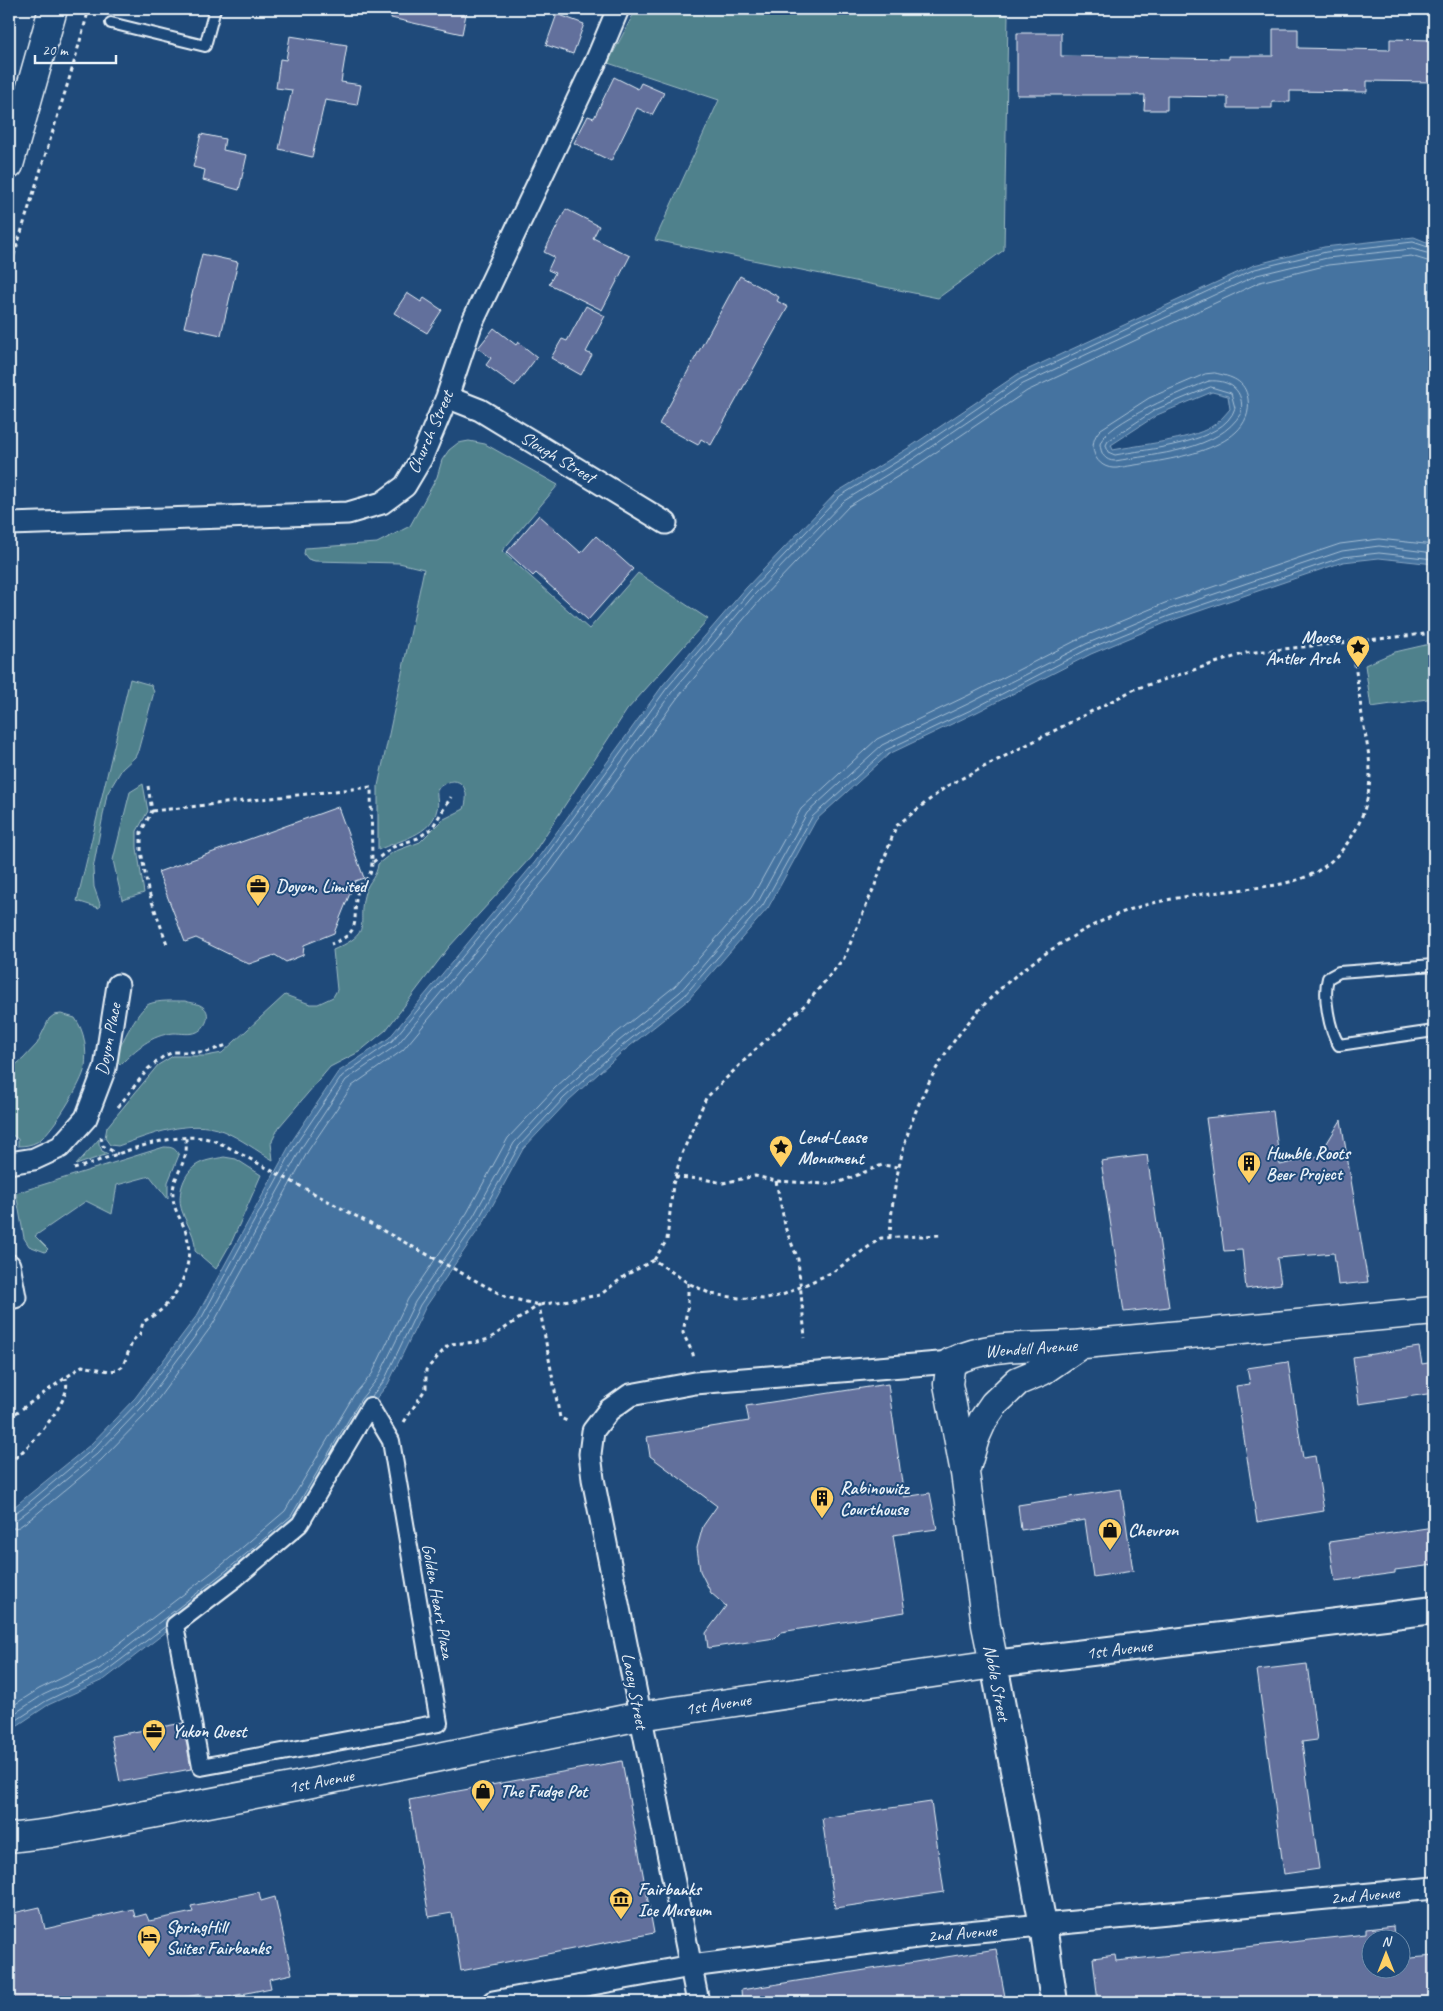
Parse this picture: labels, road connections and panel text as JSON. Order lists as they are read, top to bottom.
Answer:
{
  "streets": {
    "main road": ["Wendell Avenue", "1st Avenue", "Noble Street"],
    "street": [
      "Church Street",
      "Slough Street",
      "Doyon Place",
      "Golden Heart Plaza",
      "Lacey Street",
      "2nd Avenue"
    ]
  },
  "crossings": [
    ["Church Street", "Slough Street"],
    ["Wendell Avenue", "Noble Street"],
    ["Wendell Avenue", "Lacey Street"],
    ["1st Avenue", "Noble Street"],
    ["1st Avenue", "Lacey Street"],
    ["Noble Street", "2nd Avenue"],
    ["Lacey Street", "2nd Avenue"]
  ],
  "places": {
    "place": ["Moose Antler Arch", "Lend-Lease Monument"],
    "office": ["Doyon, Limited", "Yukon Quest"],
    "building": ["Humble Roots Beer Project", "Rabinowitz Courthouse"],
    "shop": ["Chevron", "The Fudge Pot"],
    "museum": ["Fairbanks Ice Museum"],
    "hotel": ["SpringHill Suites Fairbanks"]
  },
  "scale_bar": "20 m",
  "north": "top"
}
